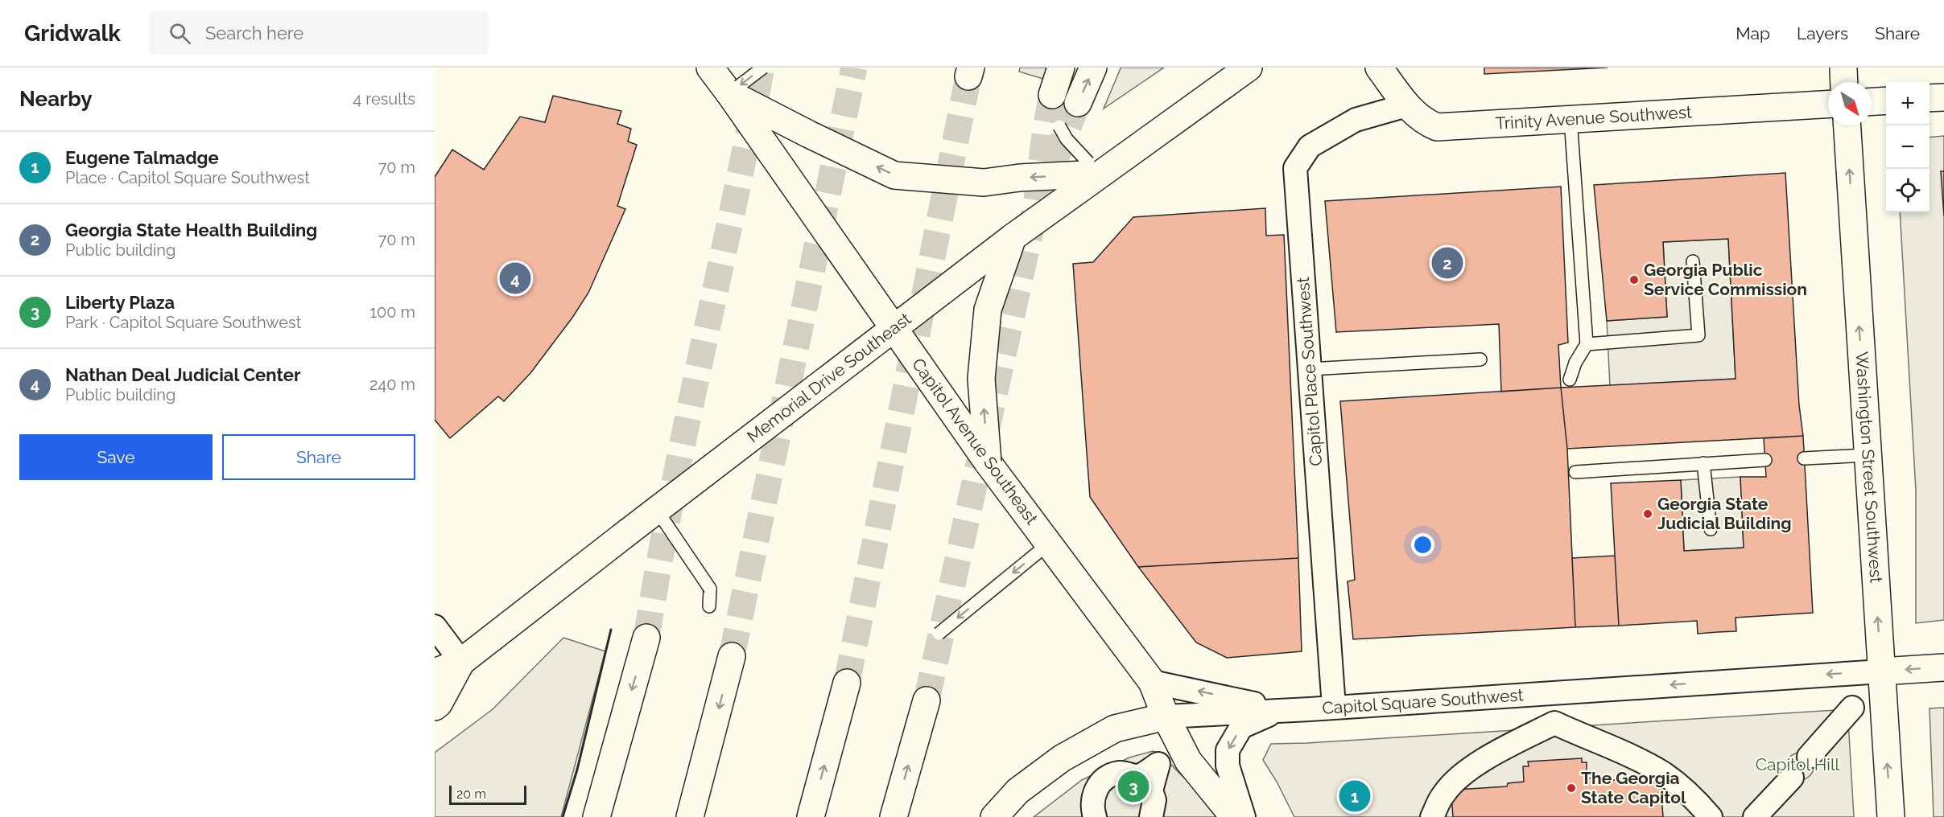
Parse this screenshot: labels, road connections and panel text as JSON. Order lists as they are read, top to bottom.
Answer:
{
  "streets": {
    "main road": [
      "Trinity Avenue Southwest",
      "Memorial Drive Southeast",
      "Capitol Avenue Southeast",
      "Washington Street Southwest",
      "Capitol Square Southwest"
    ],
    "street": ["Capitol Place Southwest"]
  },
  "crossings": [
    ["Trinity Avenue Southwest", "Capitol Place Southwest"],
    ["Capitol Place Southwest", "Capitol Square Southwest"],
    ["Memorial Drive Southeast", "Capitol Avenue Southeast"],
    ["Capitol Avenue Southeast", "Capitol Square Southwest"],
    ["Washington Street Southwest", "Capitol Square Southwest"]
  ],
  "one_way": ["Washington Street Southwest", "Capitol Square Southwest"],
  "parks": ["Capitol Hill"],
  "places": ["Georgia Public Service Commission", "Georgia State Judicial Building", "The Georgia State Capitol"],
  "scale_bar": "20 m",
  "north": "bottom right",
  "page": {
    "header": "Gridwalk",
    "search": "Search here",
    "nav": ["Map", "Layers", "Share"],
    "heading": ["Nearby", "4 results"],
    "map_buttons": ["+", "−"],
    "list": [
      {
        "mark": "1",
        "name": "Eugene Talmadge",
        "note": "Place · Capitol Square Southwest",
        "value": "70 m"
      },
      {
        "mark": "2",
        "name": "Georgia State Health Building",
        "note": "Public building",
        "value": "70 m"
      },
      {
        "mark": "3",
        "name": "Liberty Plaza",
        "note": "Park · Capitol Square Southwest",
        "value": "100 m"
      },
      {
        "mark": "4",
        "name": "Nathan Deal Judicial Center",
        "note": "Public building",
        "value": "240 m"
      }
    ],
    "pins": [
      "2",
      "4",
      "3",
      "1"
    ],
    "buttons": ["Save", "Share"],
    "scale": "20 m"
  }
}
